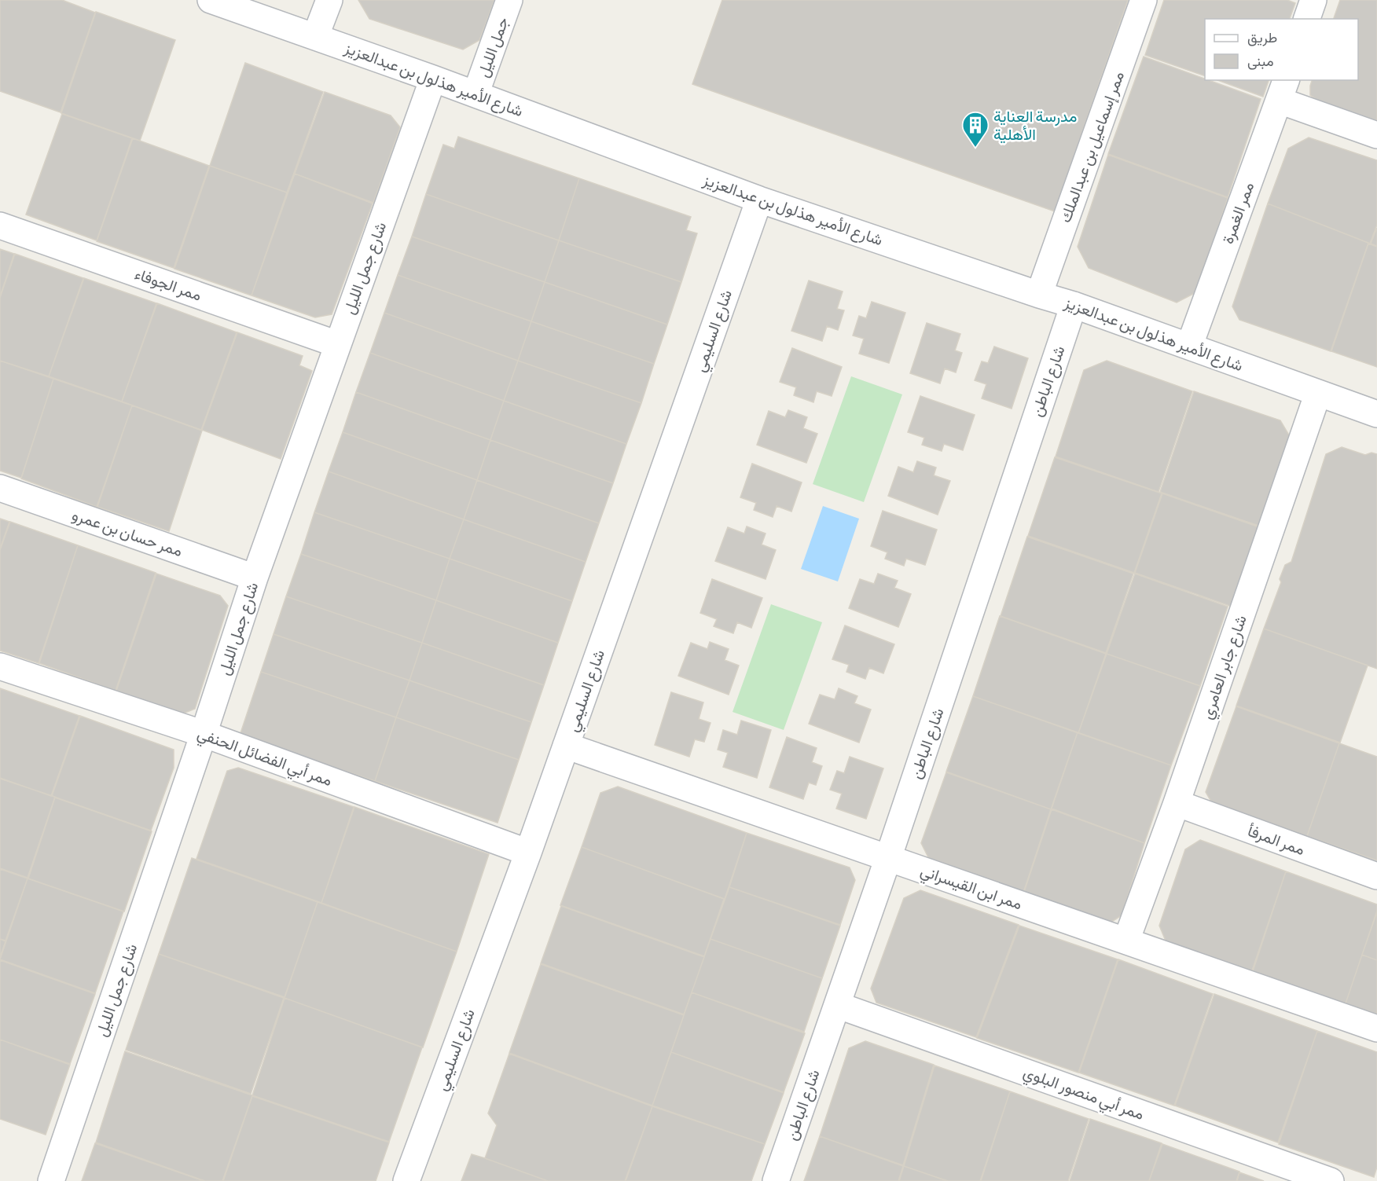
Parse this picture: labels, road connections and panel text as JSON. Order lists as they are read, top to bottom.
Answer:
{
  "streets": {
    "street": [
      "جمل الليل",
      "شارع الأمير هذلول بن عبدالعزيز",
      "ممر إسماعيل بن عبدالملك",
      "ممر الغمرة",
      "شارع جمل الليل",
      "ممر الجوفاء",
      "شارع السليمي",
      "شارع الباطن",
      "ممر حسان بن عمرو",
      "شارع جابر العامري",
      "ممر أبي الفضائل الحنفي",
      "ممر المرفأ",
      "ممر ابن القيسراني",
      "ممر أبي منصور البلوي"
    ]
  },
  "crossings": [
    ["جمل الليل", "شارع الأمير هذلول بن عبدالعزيز"],
    ["شارع الأمير هذلول بن عبدالعزيز", "ممر إسماعيل بن عبدالملك"],
    ["شارع الأمير هذلول بن عبدالعزيز", "ممر الغمرة"],
    ["شارع الأمير هذلول بن عبدالعزيز", "شارع جمل الليل"],
    ["شارع الأمير هذلول بن عبدالعزيز", "شارع السليمي"],
    ["شارع الأمير هذلول بن عبدالعزيز", "شارع الباطن"],
    ["شارع الأمير هذلول بن عبدالعزيز", "شارع جابر العامري"],
    ["شارع جمل الليل", "ممر الجوفاء"],
    ["شارع جمل الليل", "ممر حسان بن عمرو"],
    ["شارع جمل الليل", "ممر أبي الفضائل الحنفي"],
    ["شارع السليمي", "ممر أبي الفضائل الحنفي"],
    ["شارع السليمي", "ممر ابن القيسراني"],
    ["شارع الباطن", "ممر ابن القيسراني"],
    ["شارع الباطن", "ممر أبي منصور البلوي"],
    ["شارع جابر العامري", "ممر المرفأ"],
    ["شارع جابر العامري", "ممر ابن القيسراني"]
  ],
  "places": {
    "building": ["مدرسة العناية الأهلية"]
  },
  "legend": ["طريق", "مبنى"]
}
